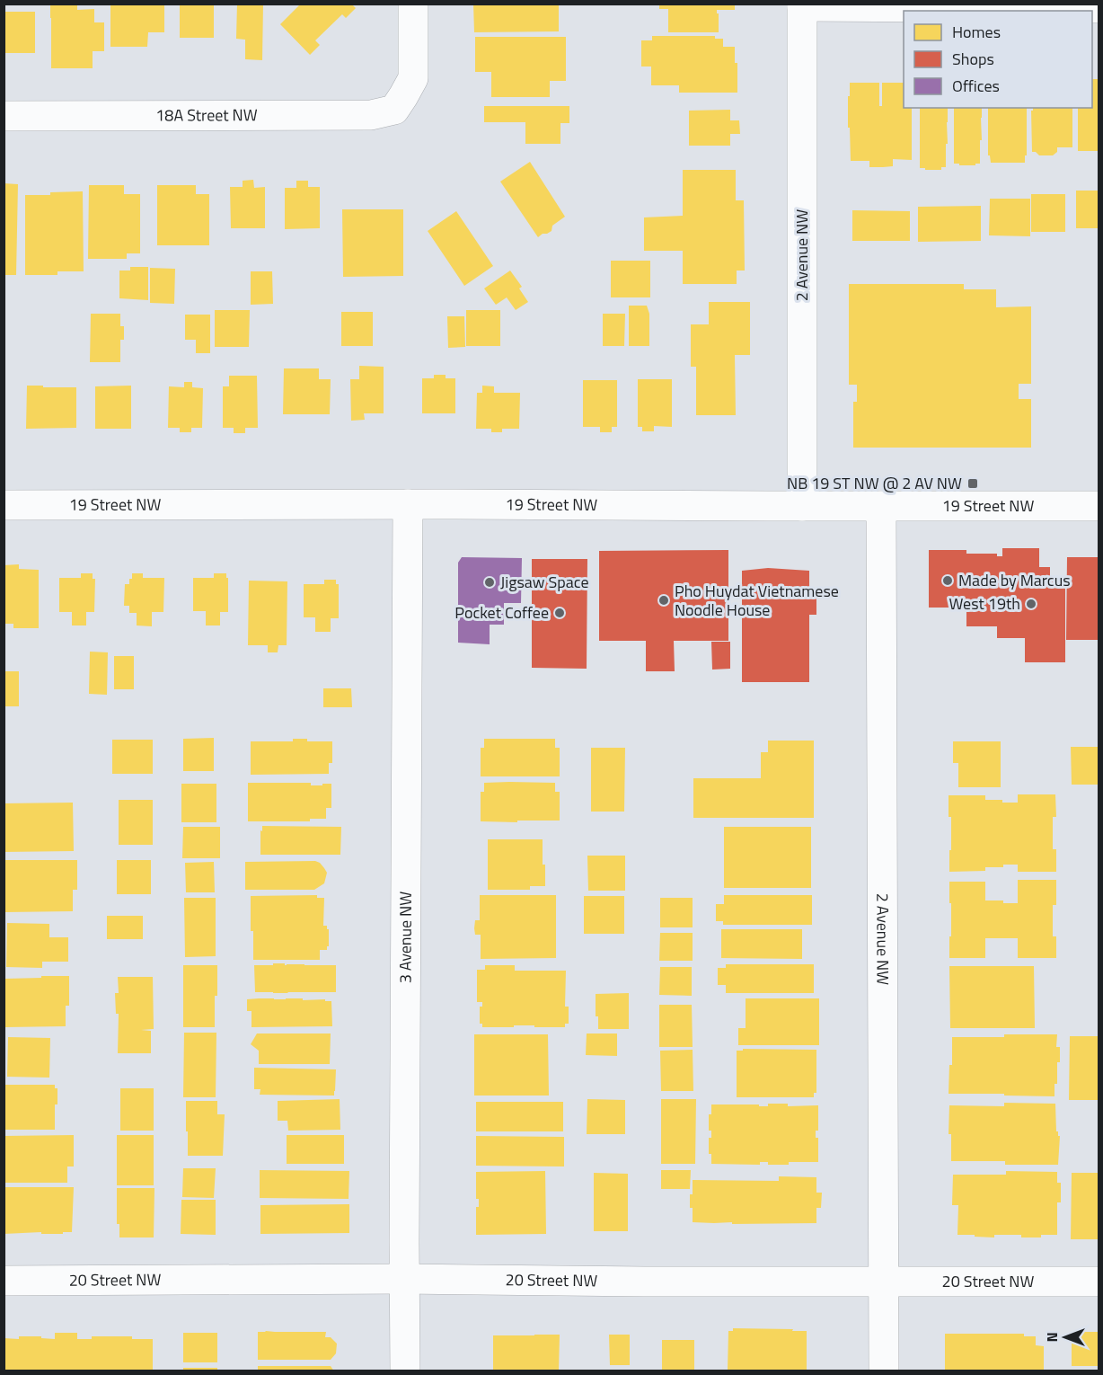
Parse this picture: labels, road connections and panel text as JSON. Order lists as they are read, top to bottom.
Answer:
{
  "streets": {
    "street": [
      "18A Street NW",
      "2 Avenue NW",
      "19 Street NW",
      "3 Avenue NW",
      "20 Street NW"
    ]
  },
  "crossings": [
    ["2 Avenue NW", "19 Street NW"],
    ["2 Avenue NW", "20 Street NW"],
    ["19 Street NW", "3 Avenue NW"],
    ["3 Avenue NW", "20 Street NW"]
  ],
  "places": {
    "transit": ["NB 19 ST NW @ 2 AV NW"],
    "other": [
      "Made by Marcus",
      "Jigsaw Space",
      "Pho Huydat Vietnamese Noodle House",
      "West 19th",
      "Pocket Coffee"
    ]
  },
  "legend": ["Homes", "Shops", "Offices"],
  "north": "left"
}
